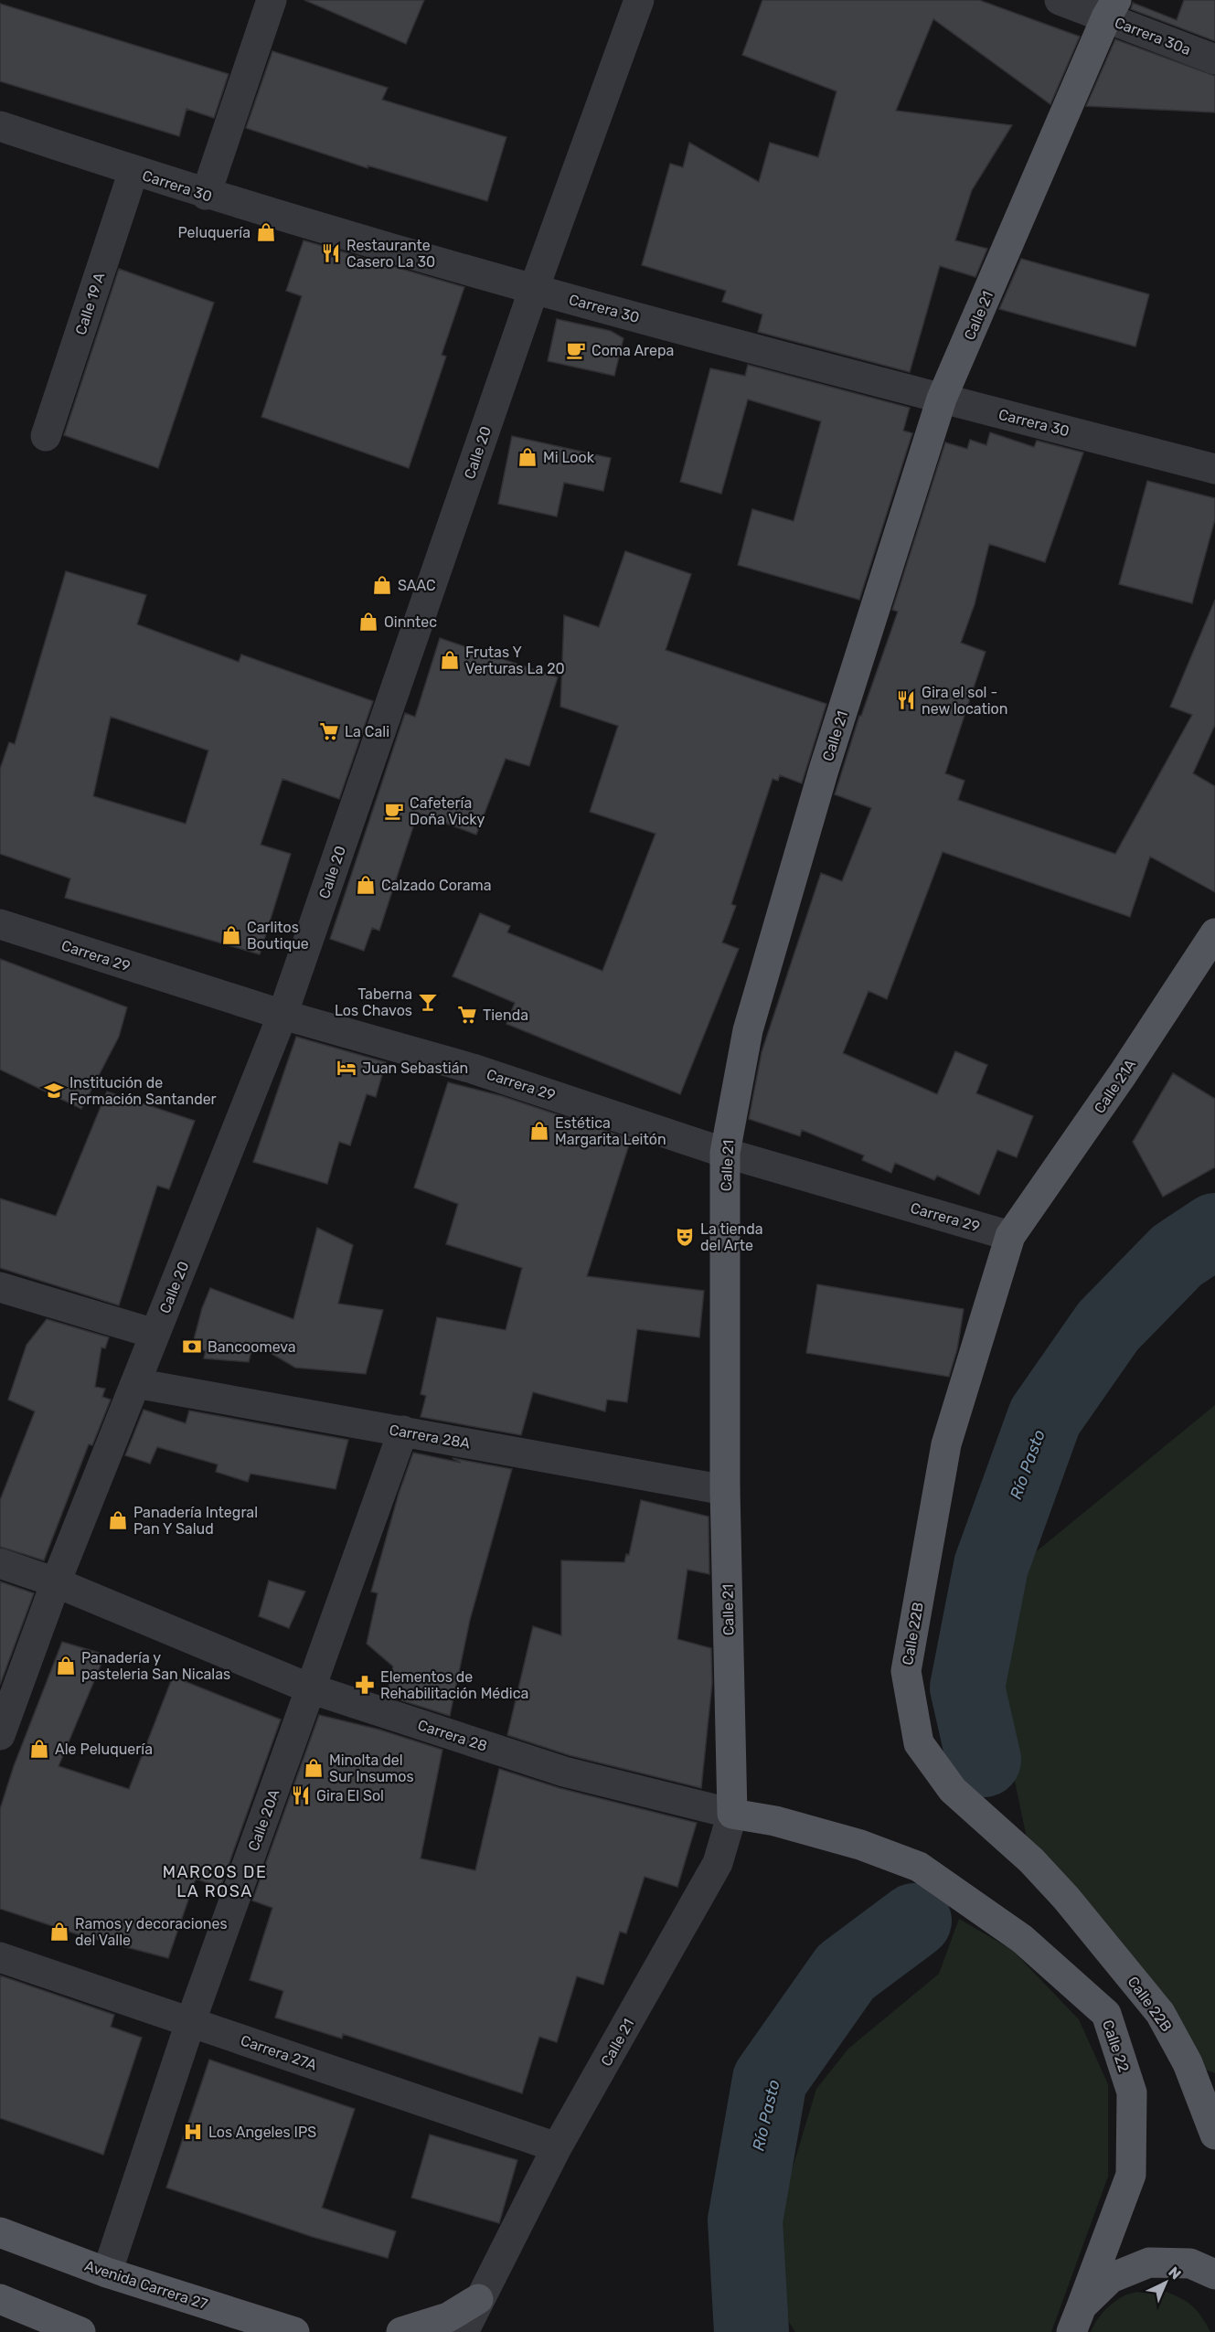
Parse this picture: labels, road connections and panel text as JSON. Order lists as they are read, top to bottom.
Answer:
{
  "streets": {
    "main road": [
      "Calle 21",
      "Calle 21A",
      "Calle 22B",
      "Carrera 28",
      "Calle 22",
      "Avenida Carrera 27"
    ],
    "street": [
      "Carrera 30a",
      "Carrera 30",
      "Calle 19 A",
      "Calle 20",
      "Carrera 29",
      "Carrera 28A",
      "Calle 20A",
      "Carrera 27A"
    ]
  },
  "crossings": [
    ["Carrera 30a", "Calle 21"],
    ["Carrera 30", "Calle 19 A"],
    ["Carrera 30", "Calle 21"],
    ["Carrera 30", "Calle 20"],
    ["Calle 21", "Carrera 29"],
    ["Calle 21", "Carrera 28A"],
    ["Calle 21", "Carrera 28"],
    ["Calle 21", "Carrera 27A"],
    ["Calle 20", "Carrera 29"],
    ["Calle 20", "Carrera 28A"],
    ["Calle 20", "Carrera 28"],
    ["Carrera 29", "Calle 21A"],
    ["Carrera 29", "Calle 22B"],
    ["Calle 21A", "Calle 22B"],
    ["Carrera 28A", "Calle 20A"],
    ["Carrera 28", "Calle 20A"],
    ["Carrera 28", "Calle 22"],
    ["Calle 20A", "Carrera 27A"],
    ["Calle 20A", "Avenida Carrera 27"]
  ],
  "districts": ["MARCOS DE LA ROSA"],
  "water": ["Río Pasto"],
  "places": {
    "shop": [
      "Peluquería",
      "Mi Look",
      "SAAC",
      "Oinntec",
      "Frutas Y Verturas La 20",
      "Calzado Corama",
      "Carlitos Boutique",
      "Estética Margarita Leitón",
      "Panadería Integral Pan Y Salud",
      "Panadería y pasteleria San Nicalas",
      "Ale Peluquería",
      "Minolta del Sur Insumos",
      "Ramos y decoraciones del Valle"
    ],
    "restaurant": ["Restaurante Casero La 30", "Gira el sol - new location", "Gira El Sol"],
    "cafe": ["Coma Arepa", "Cafetería Doña Vicky"],
    "supermarket": ["La Cali", "Tienda"],
    "bar": ["Taberna Los Chavos"],
    "hotel": ["Juan Sebastián"],
    "school or university": ["Institución de Formación Santander"],
    "theatre": ["La tienda del Arte"],
    "bank": ["Bancoomeva"],
    "pharmacy": ["Elementos de Rehabilitación Médica"],
    "hospital": ["Los Angeles IPS"]
  },
  "north": "top right"
}
